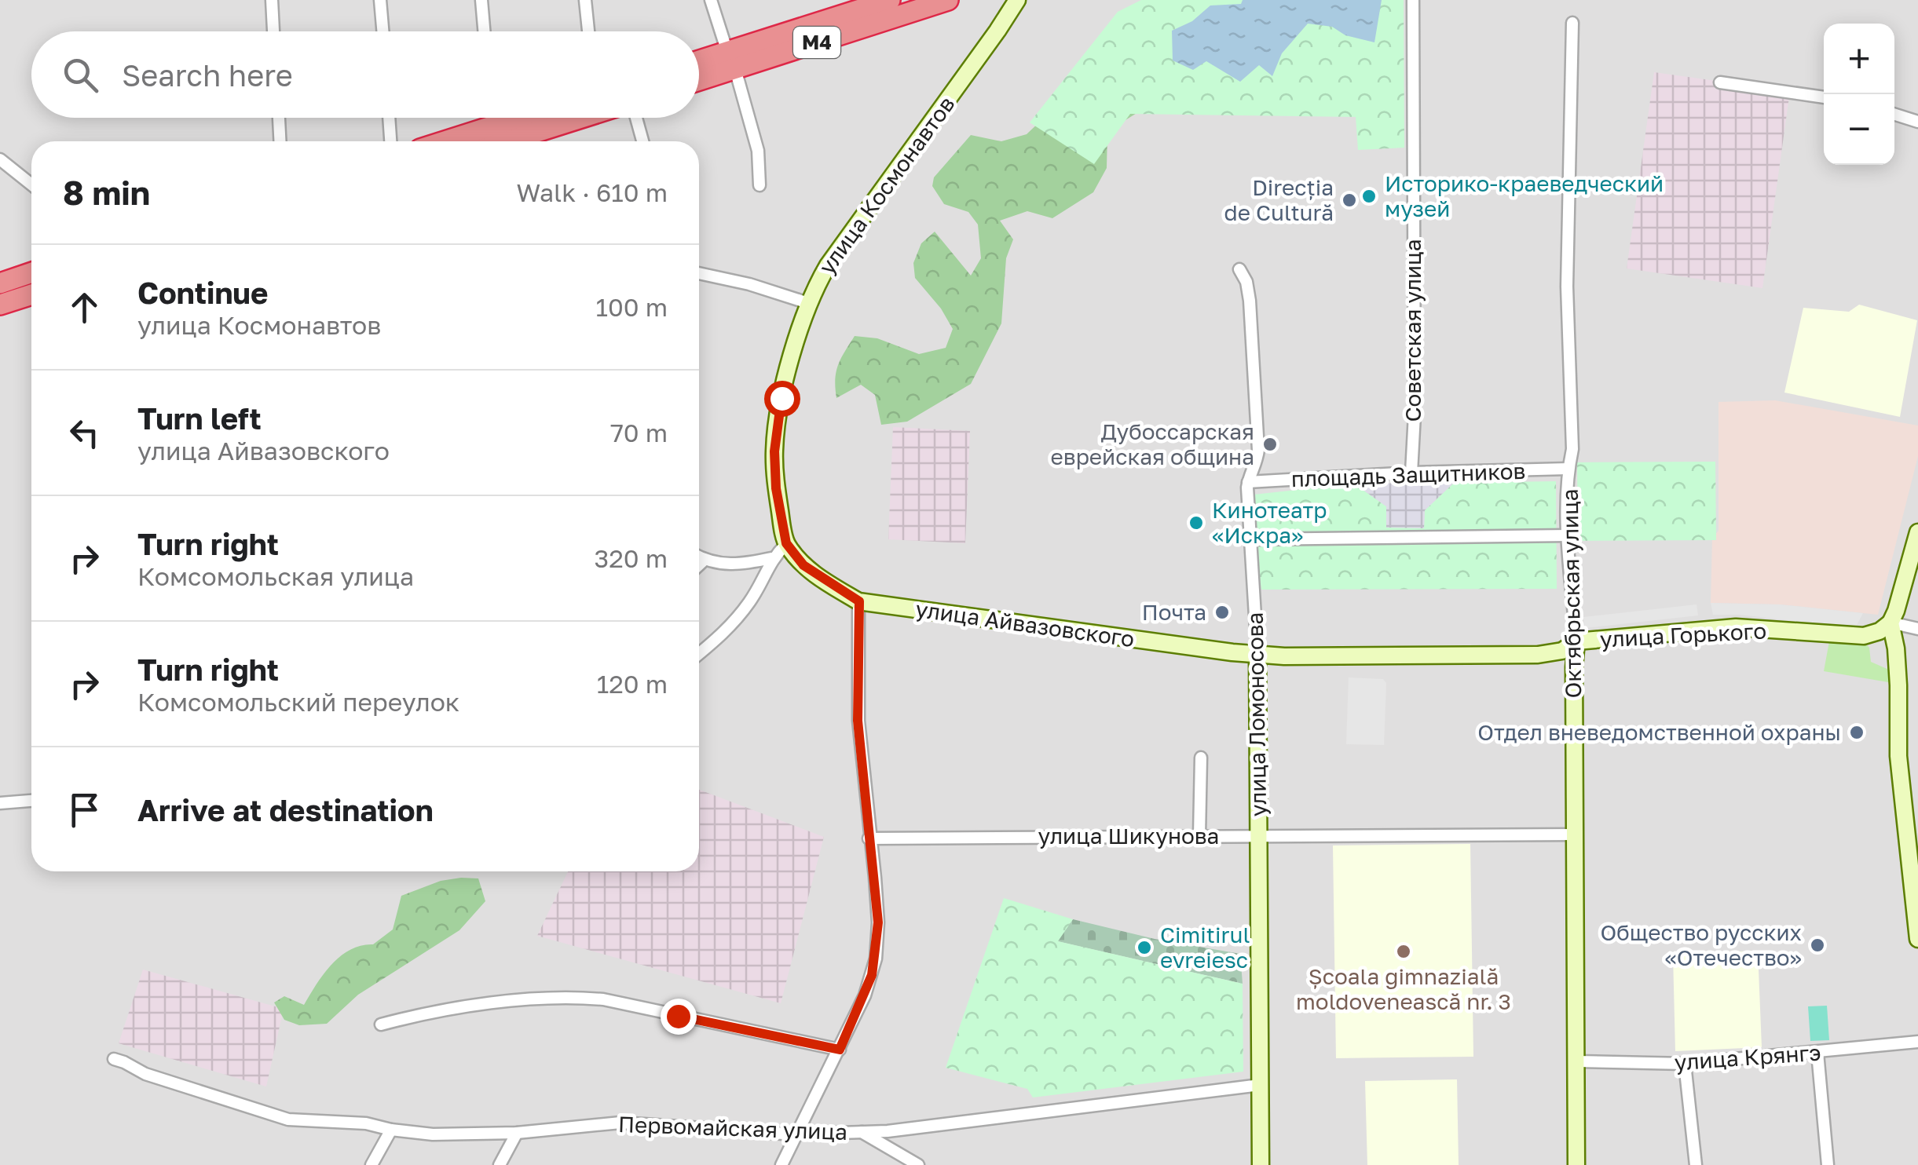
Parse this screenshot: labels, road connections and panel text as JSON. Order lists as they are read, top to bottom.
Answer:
{
  "streets": {
    "highway": ["M4"],
    "street": [
      "улица Космонавтов",
      "Советская улица",
      "площадь Защитников",
      "Октябрьская улица",
      "улица Айвазовского",
      "улица Горького",
      "улица Ломоносова",
      "улица Шикунова",
      "улица Крянгэ",
      "Первомайская улица"
    ]
  },
  "crossings": [
    ["улица Космонавтов", "улица Айвазовского"],
    ["Советская улица", "площадь Защитников"],
    ["площадь Защитников", "Октябрьская улица"],
    ["площадь Защитников", "улица Ломоносова"],
    ["Октябрьская улица", "улица Горького"],
    ["Октябрьская улица", "улица Шикунова"],
    ["Октябрьская улица", "улица Крянгэ"],
    ["улица Айвазовского", "улица Горького"],
    ["улица Айвазовского", "улица Ломоносова"],
    ["улица Горького", "улица Ломоносова"],
    ["улица Ломоносова", "улица Шикунова"],
    ["улица Ломоносова", "Первомайская улица"]
  ],
  "places": [
    "Историко-краеведческий музей",
    "Direcția de Cultură",
    "Дубоссарская еврейская община",
    "Кинотеатр «Искра»",
    "Почта",
    "Отдел вневедомственной охраны",
    "Общество русских «Отечество»",
    "Cimitirul evreiesc",
    "Școala gimnazială moldovenească nr. 3"
  ],
  "page": {
    "map_buttons": ["+", "−"],
    "search": "Search here",
    "heading": ["8 min", "Walk · 610 m"],
    "list": [
      ["Continue", "улица Космонавтов", "100 m"],
      ["Turn left", "улица Айвазовского", "70 m"],
      ["Turn right", "Комсомольская улица", "320 m"],
      ["Turn right", "Комсомольский переулок", "120 m"],
      "Arrive at destination"
    ]
  }
}
